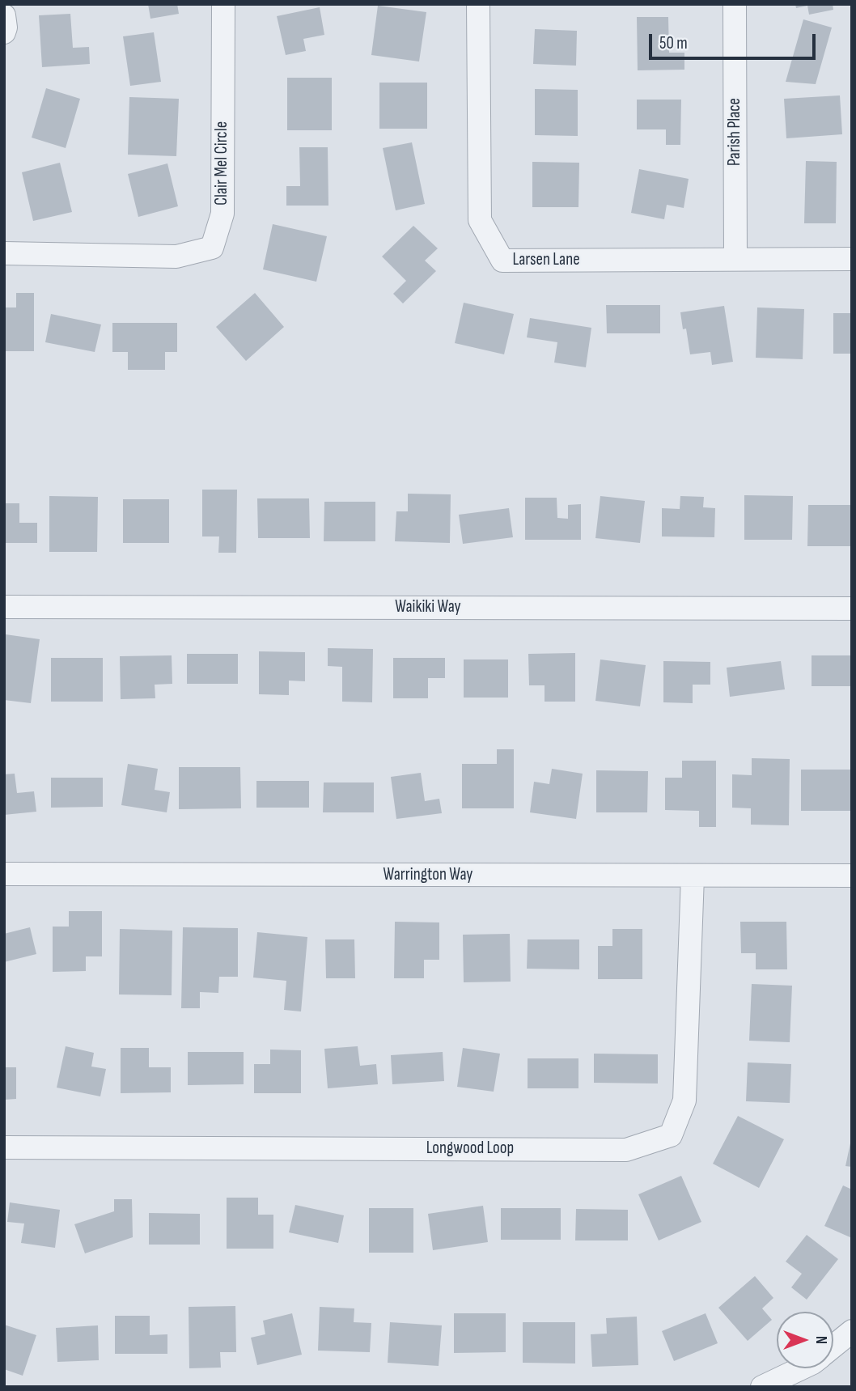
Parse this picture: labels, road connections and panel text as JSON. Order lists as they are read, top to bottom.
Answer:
{
  "streets": {
    "street": [
      "Parish Place",
      "Clair Mel Circle",
      "Larsen Lane",
      "Waikiki Way",
      "Warrington Way",
      "Longwood Loop"
    ]
  },
  "crossings": [
    ["Parish Place", "Larsen Lane"],
    ["Warrington Way", "Longwood Loop"]
  ],
  "scale_bar": "50 m",
  "north": "right"
}
